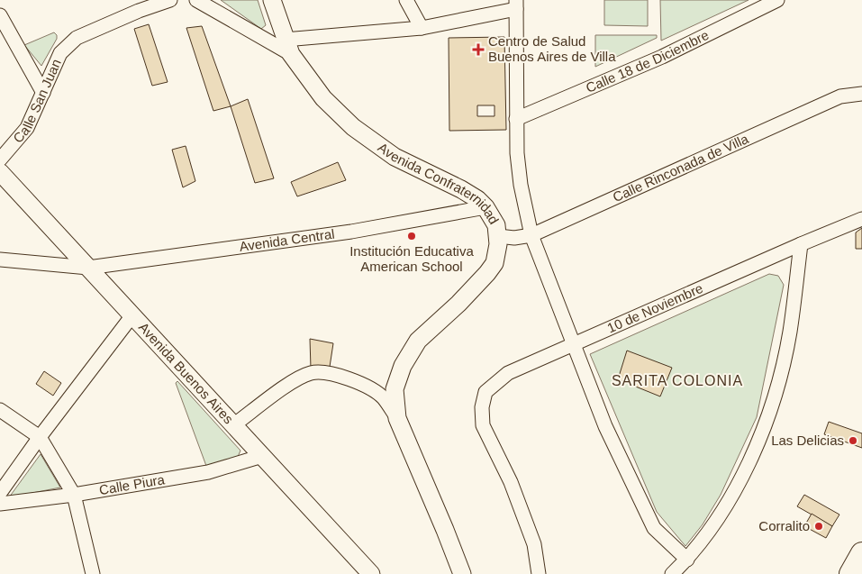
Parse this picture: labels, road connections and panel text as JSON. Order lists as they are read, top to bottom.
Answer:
{
  "streets": {
    "street": [
      "Calle 18 de Diciembre",
      "Calle San Juan",
      "Calle Rinconada de Villa",
      "Avenida Confraternidad",
      "Avenida Central",
      "10 de Noviembre",
      "Avenida Buenos Aires",
      "Calle Piura"
    ]
  },
  "crossings": [
    ["Calle Rinconada de Villa", "Avenida Confraternidad"],
    ["Avenida Confraternidad", "Avenida Central"],
    ["Avenida Central", "Avenida Buenos Aires"],
    ["Avenida Buenos Aires", "Calle Piura"]
  ],
  "districts": ["SARITA COLONIA"],
  "places": {
    "health": ["Centro de Salud Buenos Aires de Villa"],
    "other": ["Institución Educativa American School", "Las Delicias", "Corralito"]
  }
}
